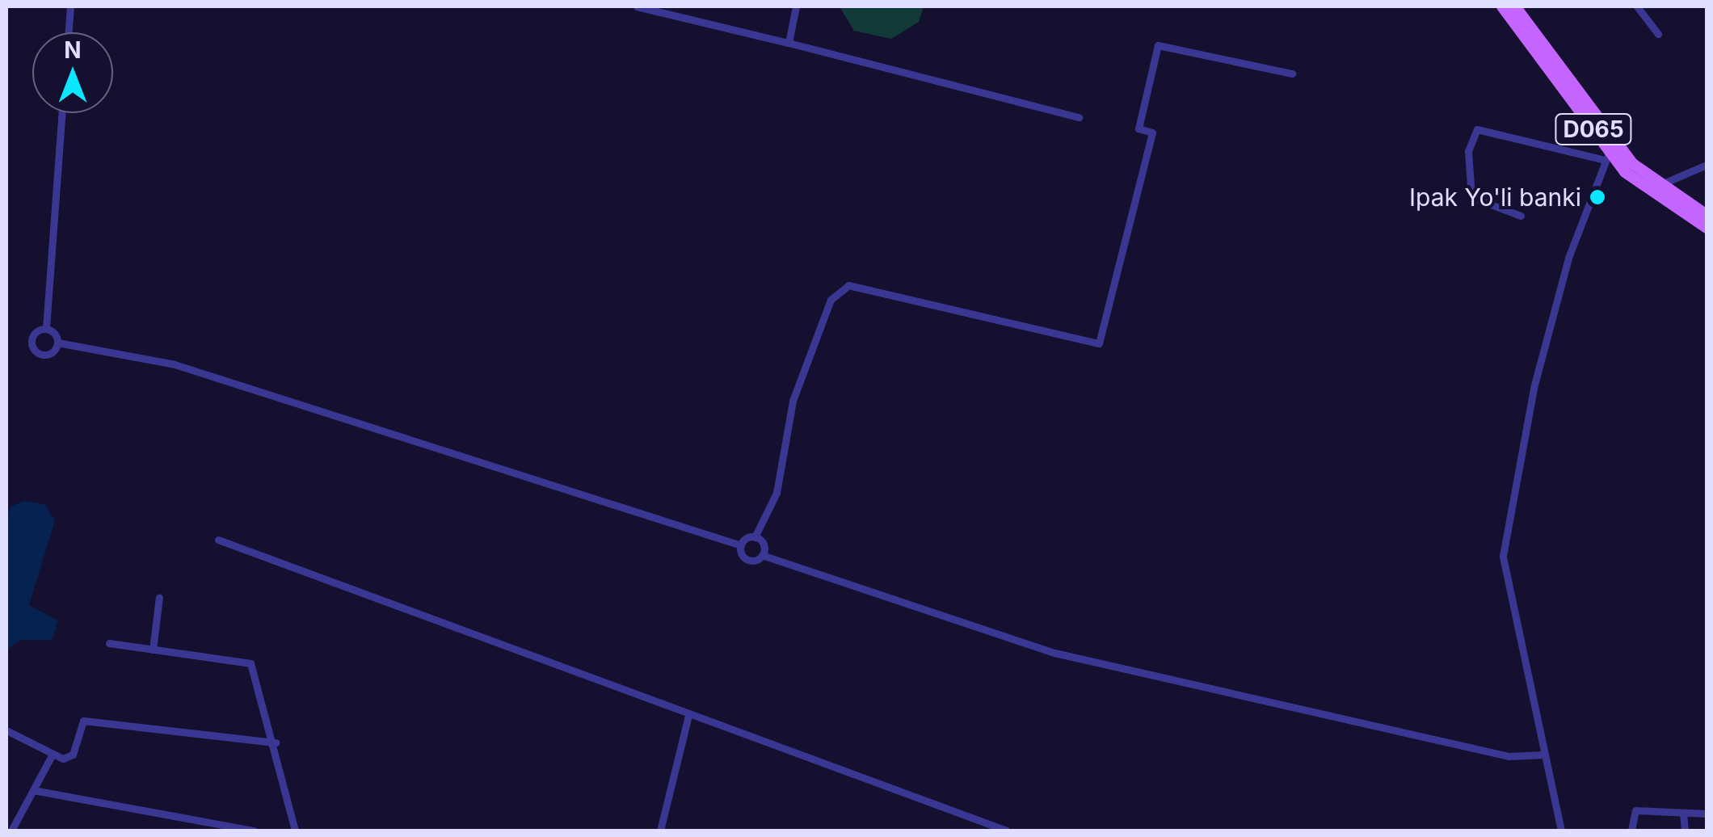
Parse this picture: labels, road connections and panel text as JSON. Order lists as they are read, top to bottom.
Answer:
{
  "streets": {
    "main road": ["D065"]
  },
  "places": ["Ipak Yo'li banki"],
  "north": "top"
}
